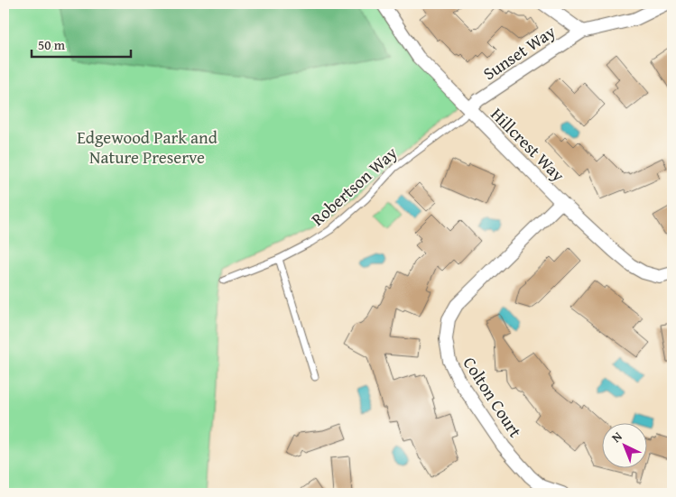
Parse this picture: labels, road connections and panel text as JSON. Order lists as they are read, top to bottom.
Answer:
{
  "streets": {
    "street": ["Sunset Way", "Hillcrest Way", "Colton Court"],
    "lane": ["Robertson Way"]
  },
  "crossings": [
    ["Sunset Way", "Hillcrest Way"],
    ["Sunset Way", "Robertson Way"],
    ["Hillcrest Way", "Robertson Way"],
    ["Hillcrest Way", "Colton Court"]
  ],
  "parks": ["Edgewood Park and Nature Preserve"],
  "scale_bar": "50 m",
  "north": "top left"
}
